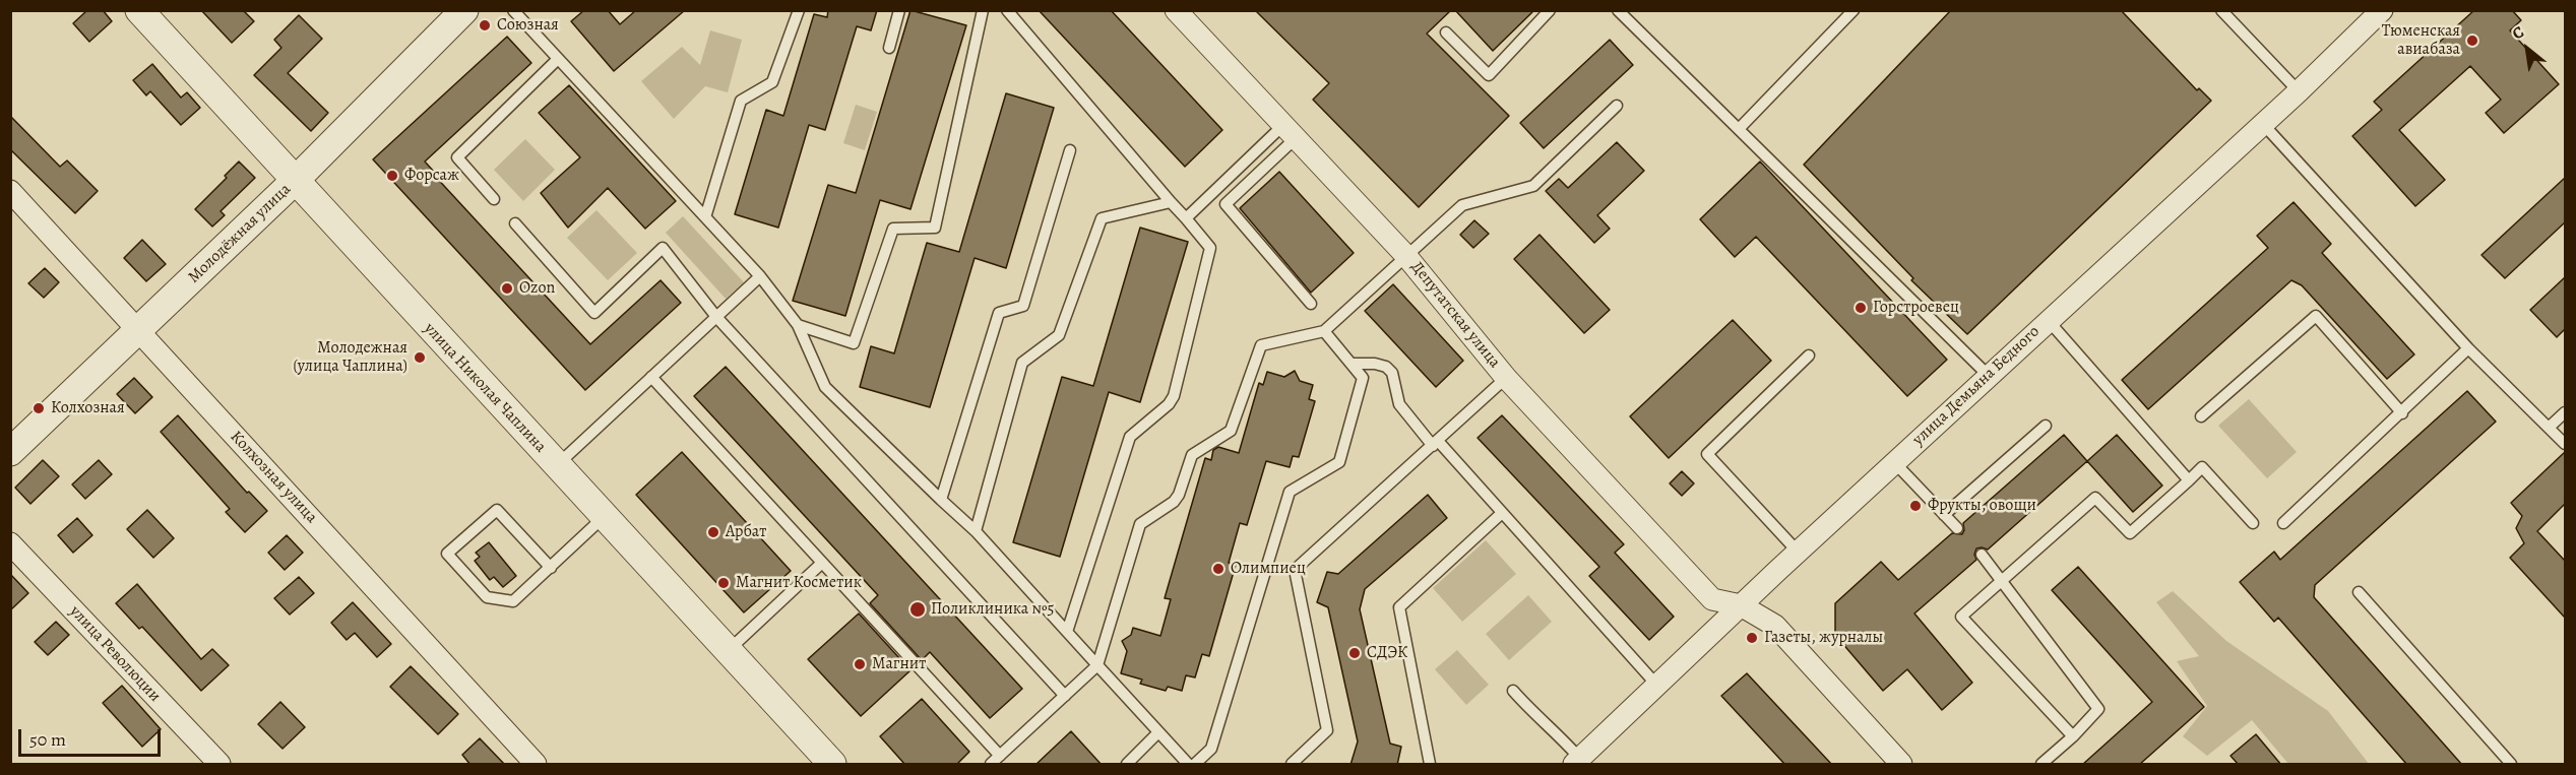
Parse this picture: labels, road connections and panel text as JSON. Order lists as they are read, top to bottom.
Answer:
{
  "streets": {
    "street": [
      "Молодёжная улица",
      "Депутатская улица",
      "улица Демьяна Бедного",
      "улица Николая Чаплина",
      "Колхозная улица",
      "улица Революции"
    ]
  },
  "crossings": [
    ["Молодёжная улица", "улица Николая Чаплина"],
    ["Молодёжная улица", "Колхозная улица"],
    ["Депутатская улица", "улица Демьяна Бедного"]
  ],
  "places": [
    "Союзная",
    "Тюменская авиабаза",
    "Форсаж",
    "Ozon",
    "Горстроевец",
    "Молодежная (улица Чаплина)",
    "Колхозная",
    "Фрукты, овощи",
    "Арбат",
    "Олимпиец",
    "Магнит Косметик",
    "Поликлиника №5",
    "Газеты, журналы",
    "СДЭК",
    "Магнит"
  ],
  "scale_bar": "50 m",
  "north": "top left"
}
